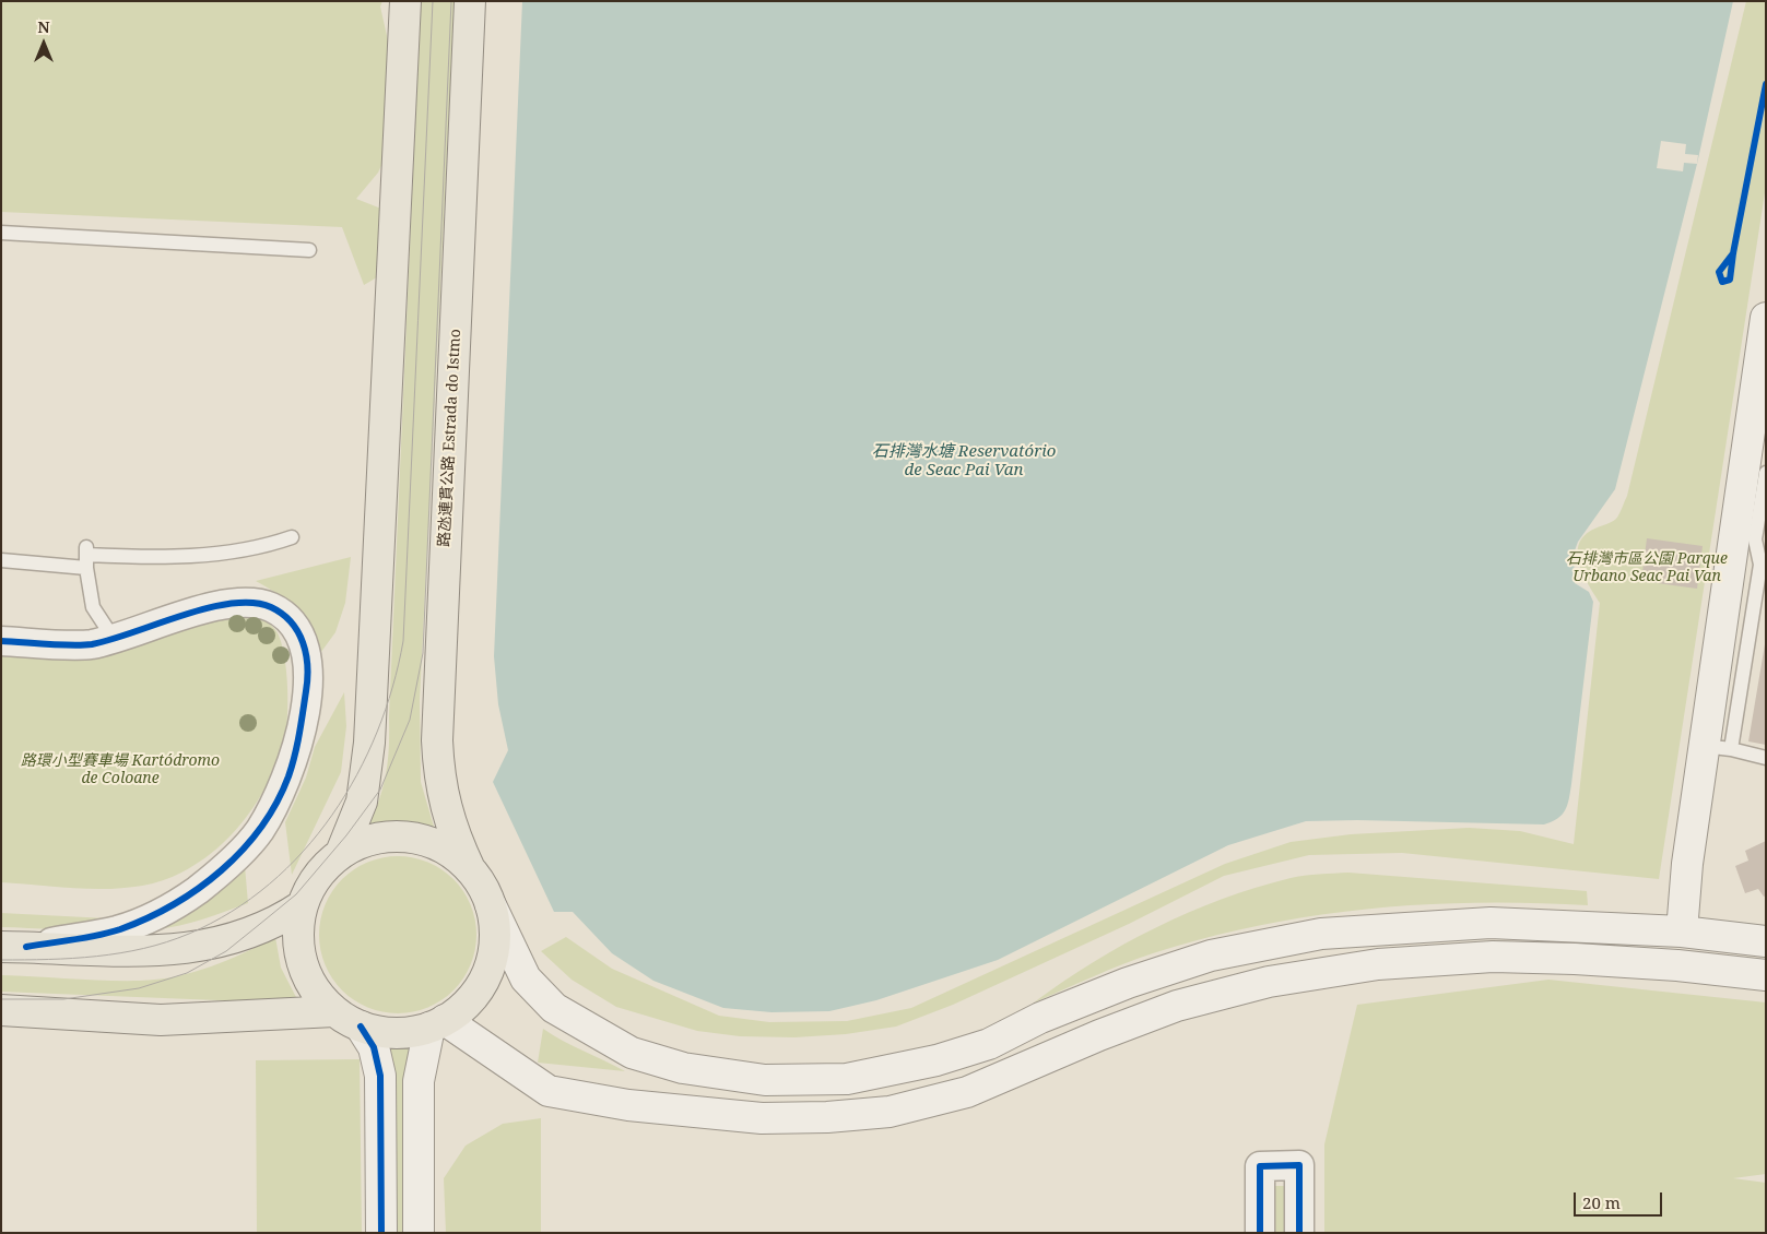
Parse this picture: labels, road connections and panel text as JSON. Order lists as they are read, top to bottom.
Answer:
{
  "streets": {
    "main road": ["路氹連貫公路 Estrada do Istmo"]
  },
  "water": ["石排灣水塘 Reservatório de Seac Pai Van"],
  "parks": ["石排灣市區公園 Parque Urbano Seac Pai Van", "路環小型賽車場 Kartódromo de Coloane"],
  "scale_bar": "20 m",
  "north": "top"
}
